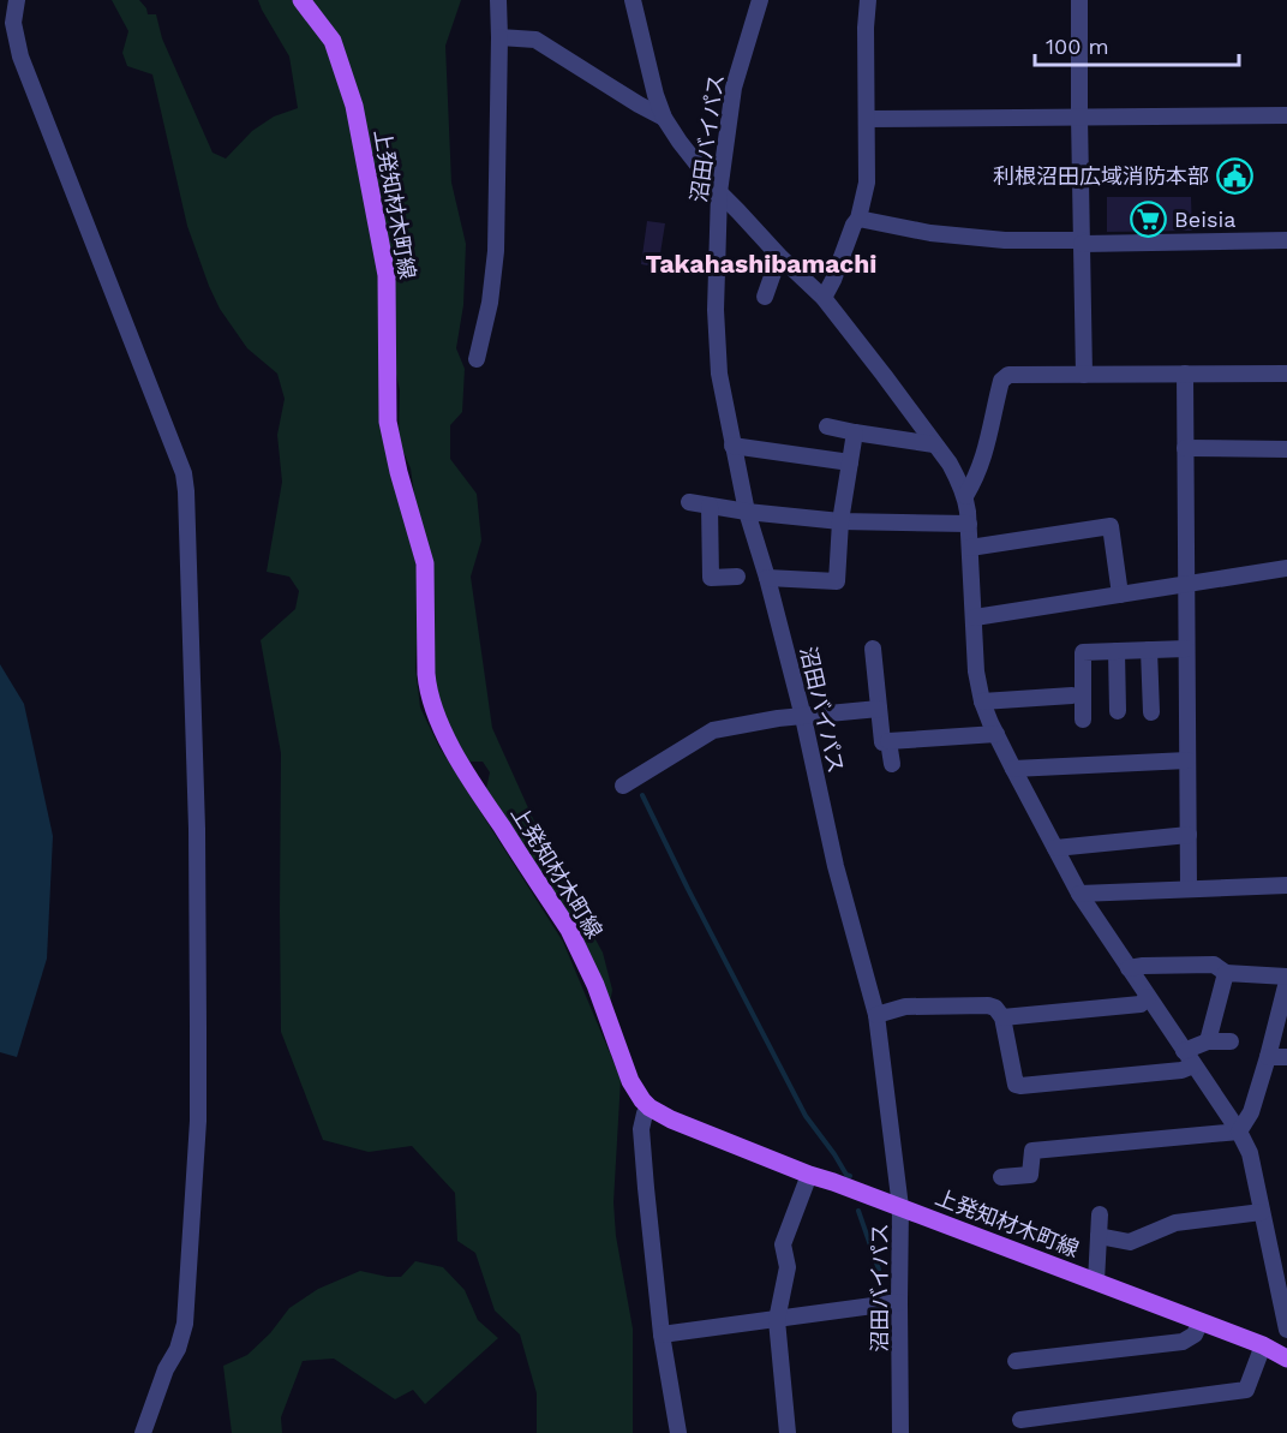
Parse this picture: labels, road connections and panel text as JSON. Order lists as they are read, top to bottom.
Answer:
{
  "streets": {
    "main road": ["上発知材木町線"],
    "street": ["沼田バイパス"]
  },
  "crossings": [
    ["沼田バイパス", "上発知材木町線"]
  ],
  "districts": ["Takahashibamachi"],
  "places": {
    "public building": ["利根沼田広域消防本部"],
    "supermarket": ["Beisia"]
  },
  "scale_bar": "100 m"
}
